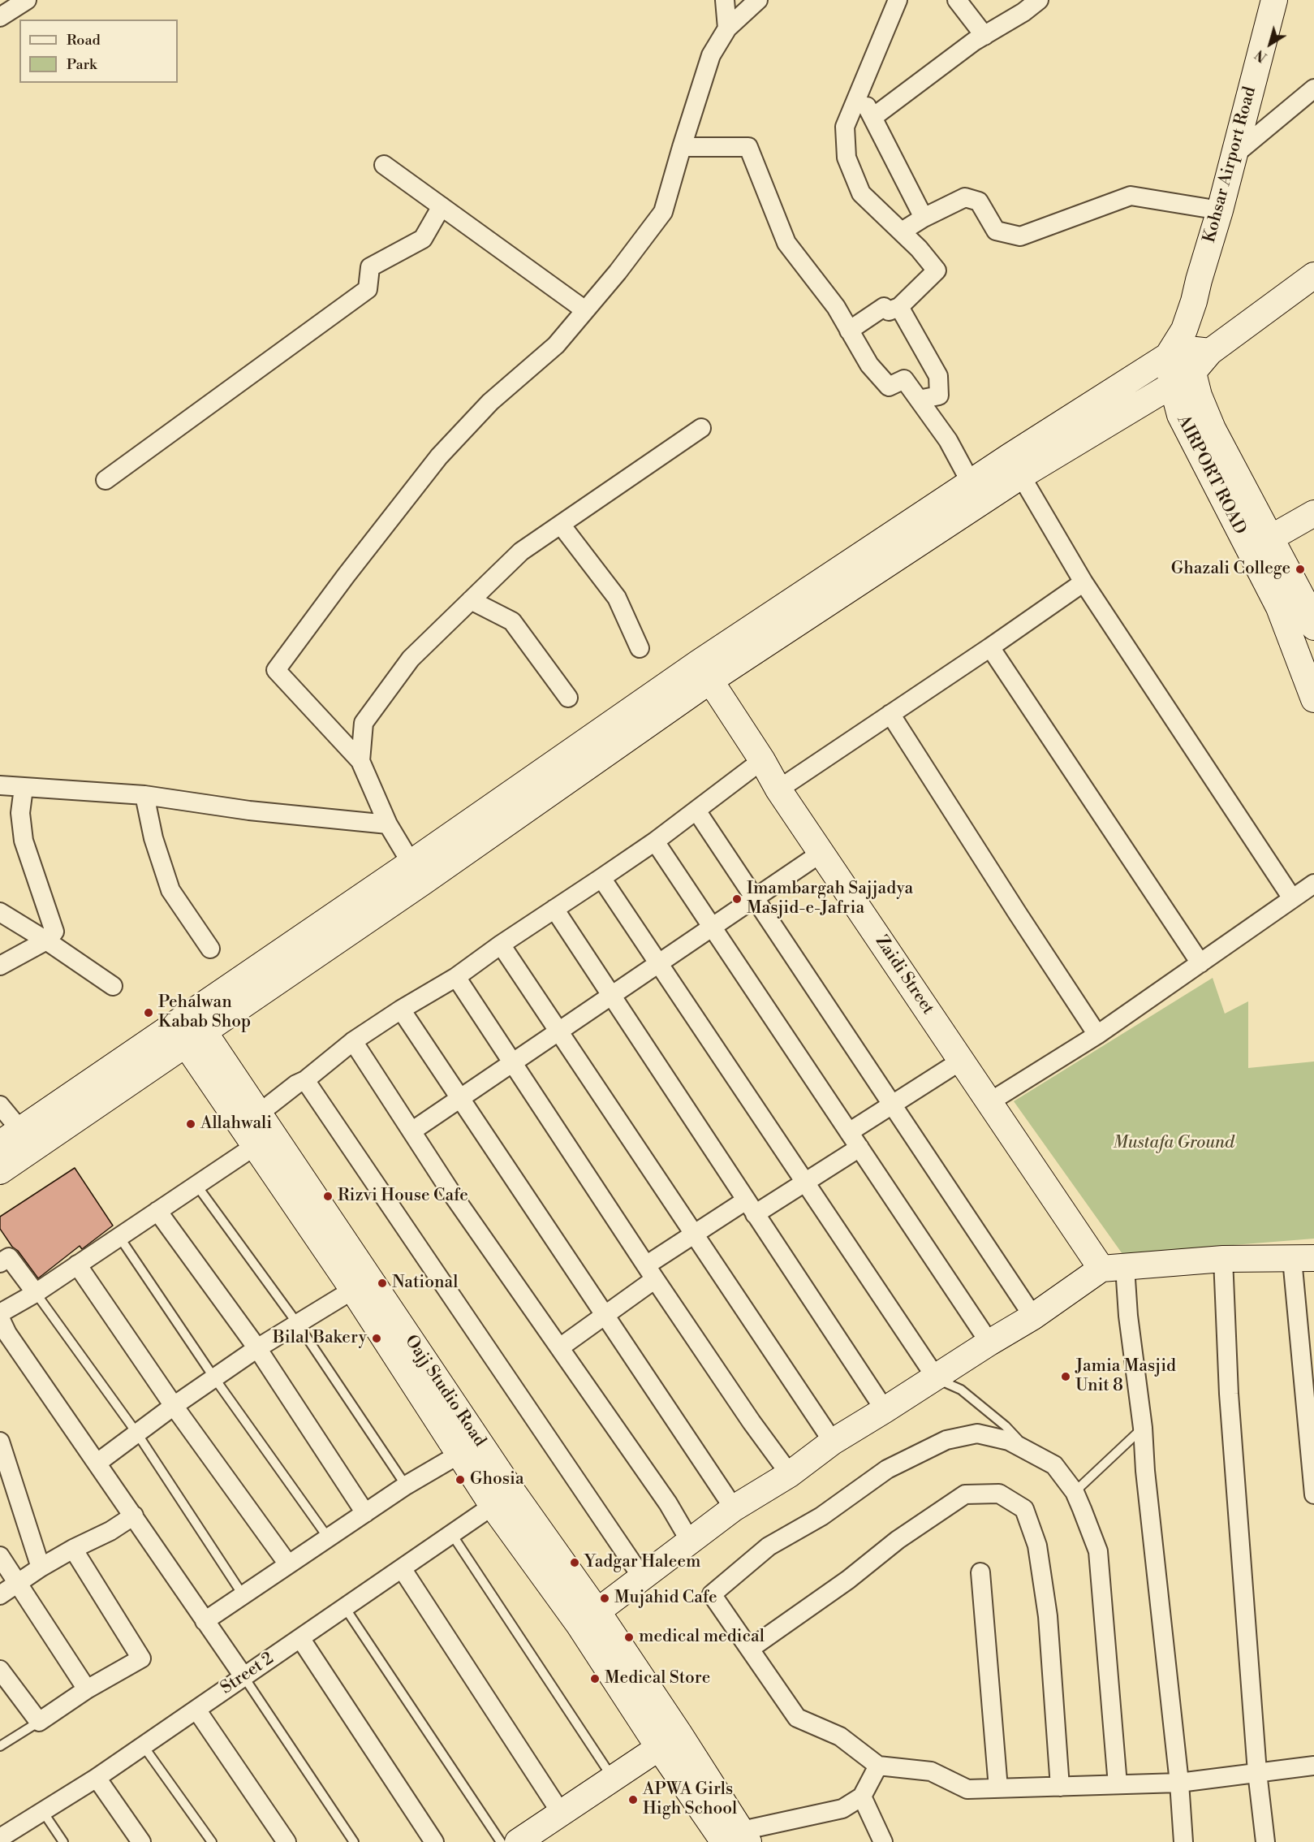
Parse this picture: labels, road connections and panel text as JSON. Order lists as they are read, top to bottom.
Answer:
{
  "streets": {
    "street": [
      "Kohsar Airport Road",
      "AIRPORT ROAD",
      "Zaidi Street",
      "Oajj Studio Road",
      "Street 2"
    ]
  },
  "crossings": [
    ["Oajj Studio Road", "Street 2"]
  ],
  "parks": ["Mustafa Ground"],
  "places": [
    "Ghazali College",
    "Imambargah Sajjadya Masjid-e-Jafria",
    "Pehalwan Kabab Shop",
    "Allahwali",
    "Rizvi House Cafe",
    "National",
    "Bilal Bakery",
    "Jamia Masjid Unit 8",
    "Ghosia",
    "Yadgar Haleem",
    "Mujahid Cafe",
    "medical medical",
    "Medical Store",
    "APWA Girls High School"
  ],
  "legend": ["Road", "Park"],
  "north": "bottom left"
}
